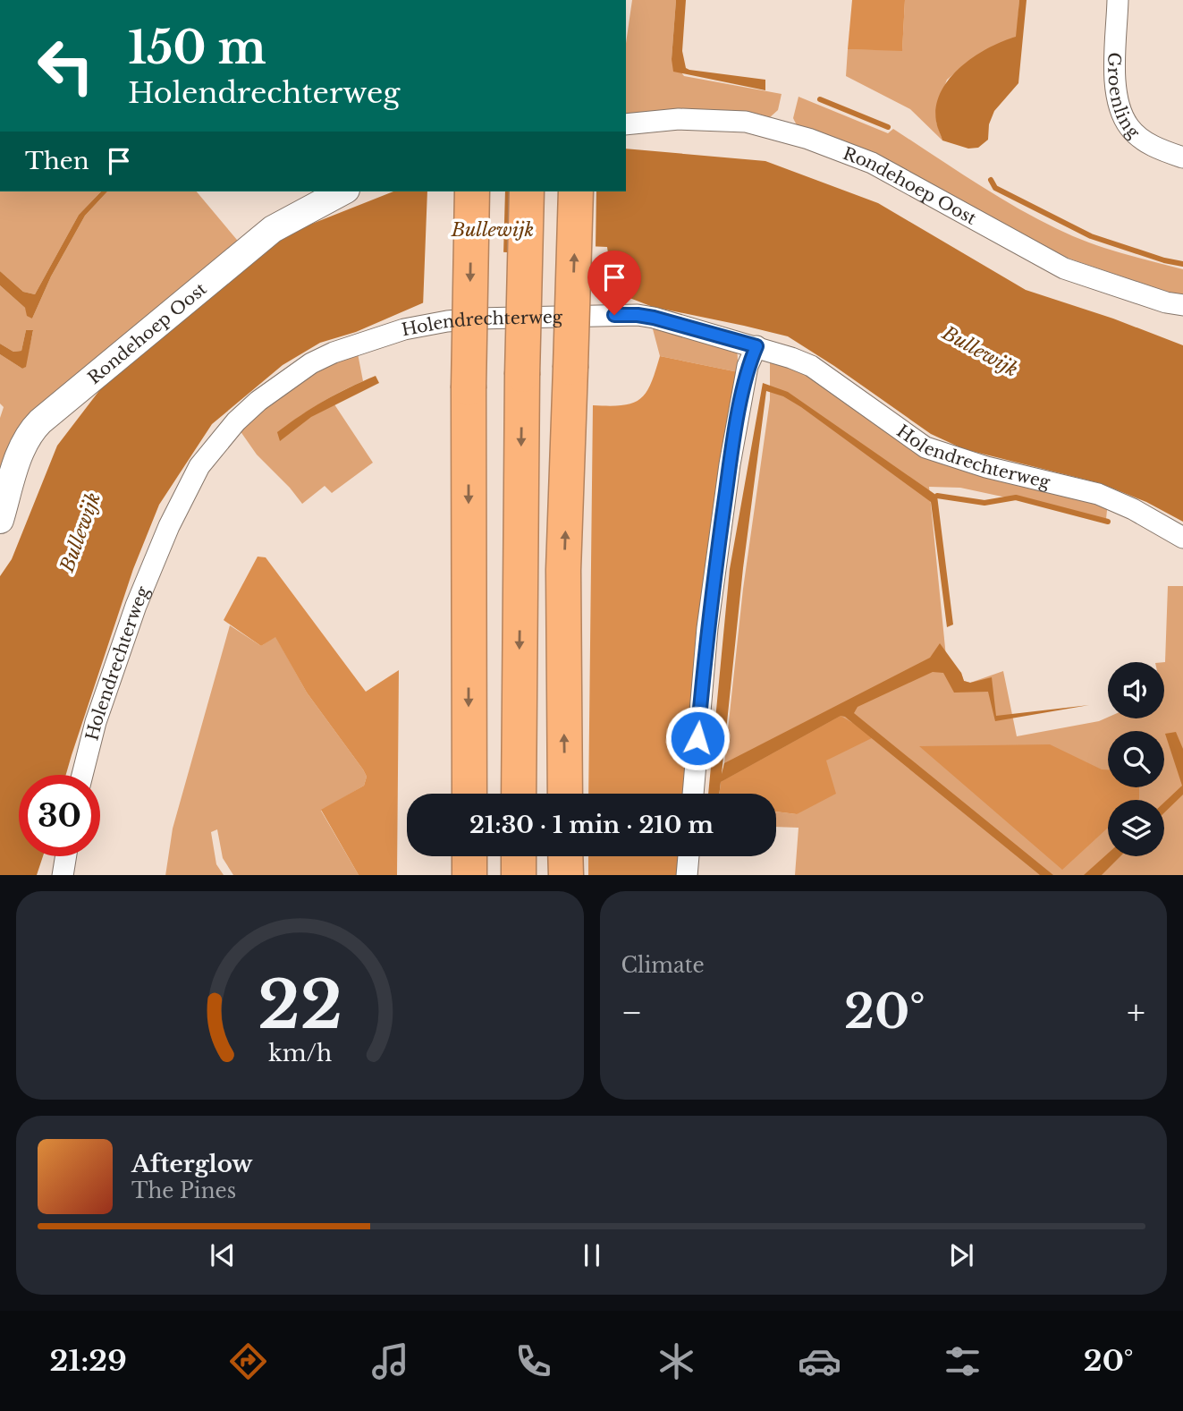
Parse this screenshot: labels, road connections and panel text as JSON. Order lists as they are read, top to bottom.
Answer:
{
  "streets": {
    "street": ["Groenling", "Rondehoep Oost", "Holendrechterweg"]
  },
  "water": ["Bullewijk"],
  "page": {
    "turn": ["150 m", "Holendrechterweg"],
    "then": "Then",
    "limit": "30",
    "trip": "21:30 · 1 min · 210 m",
    "tile": "Climate",
    "heat": ["−", "20°", "+"],
    "song": ["Afterglow", "The Pines"],
    "tabs": ["21:29", "20°"],
    "gauge": ["22", "km/h"]
  }
}
